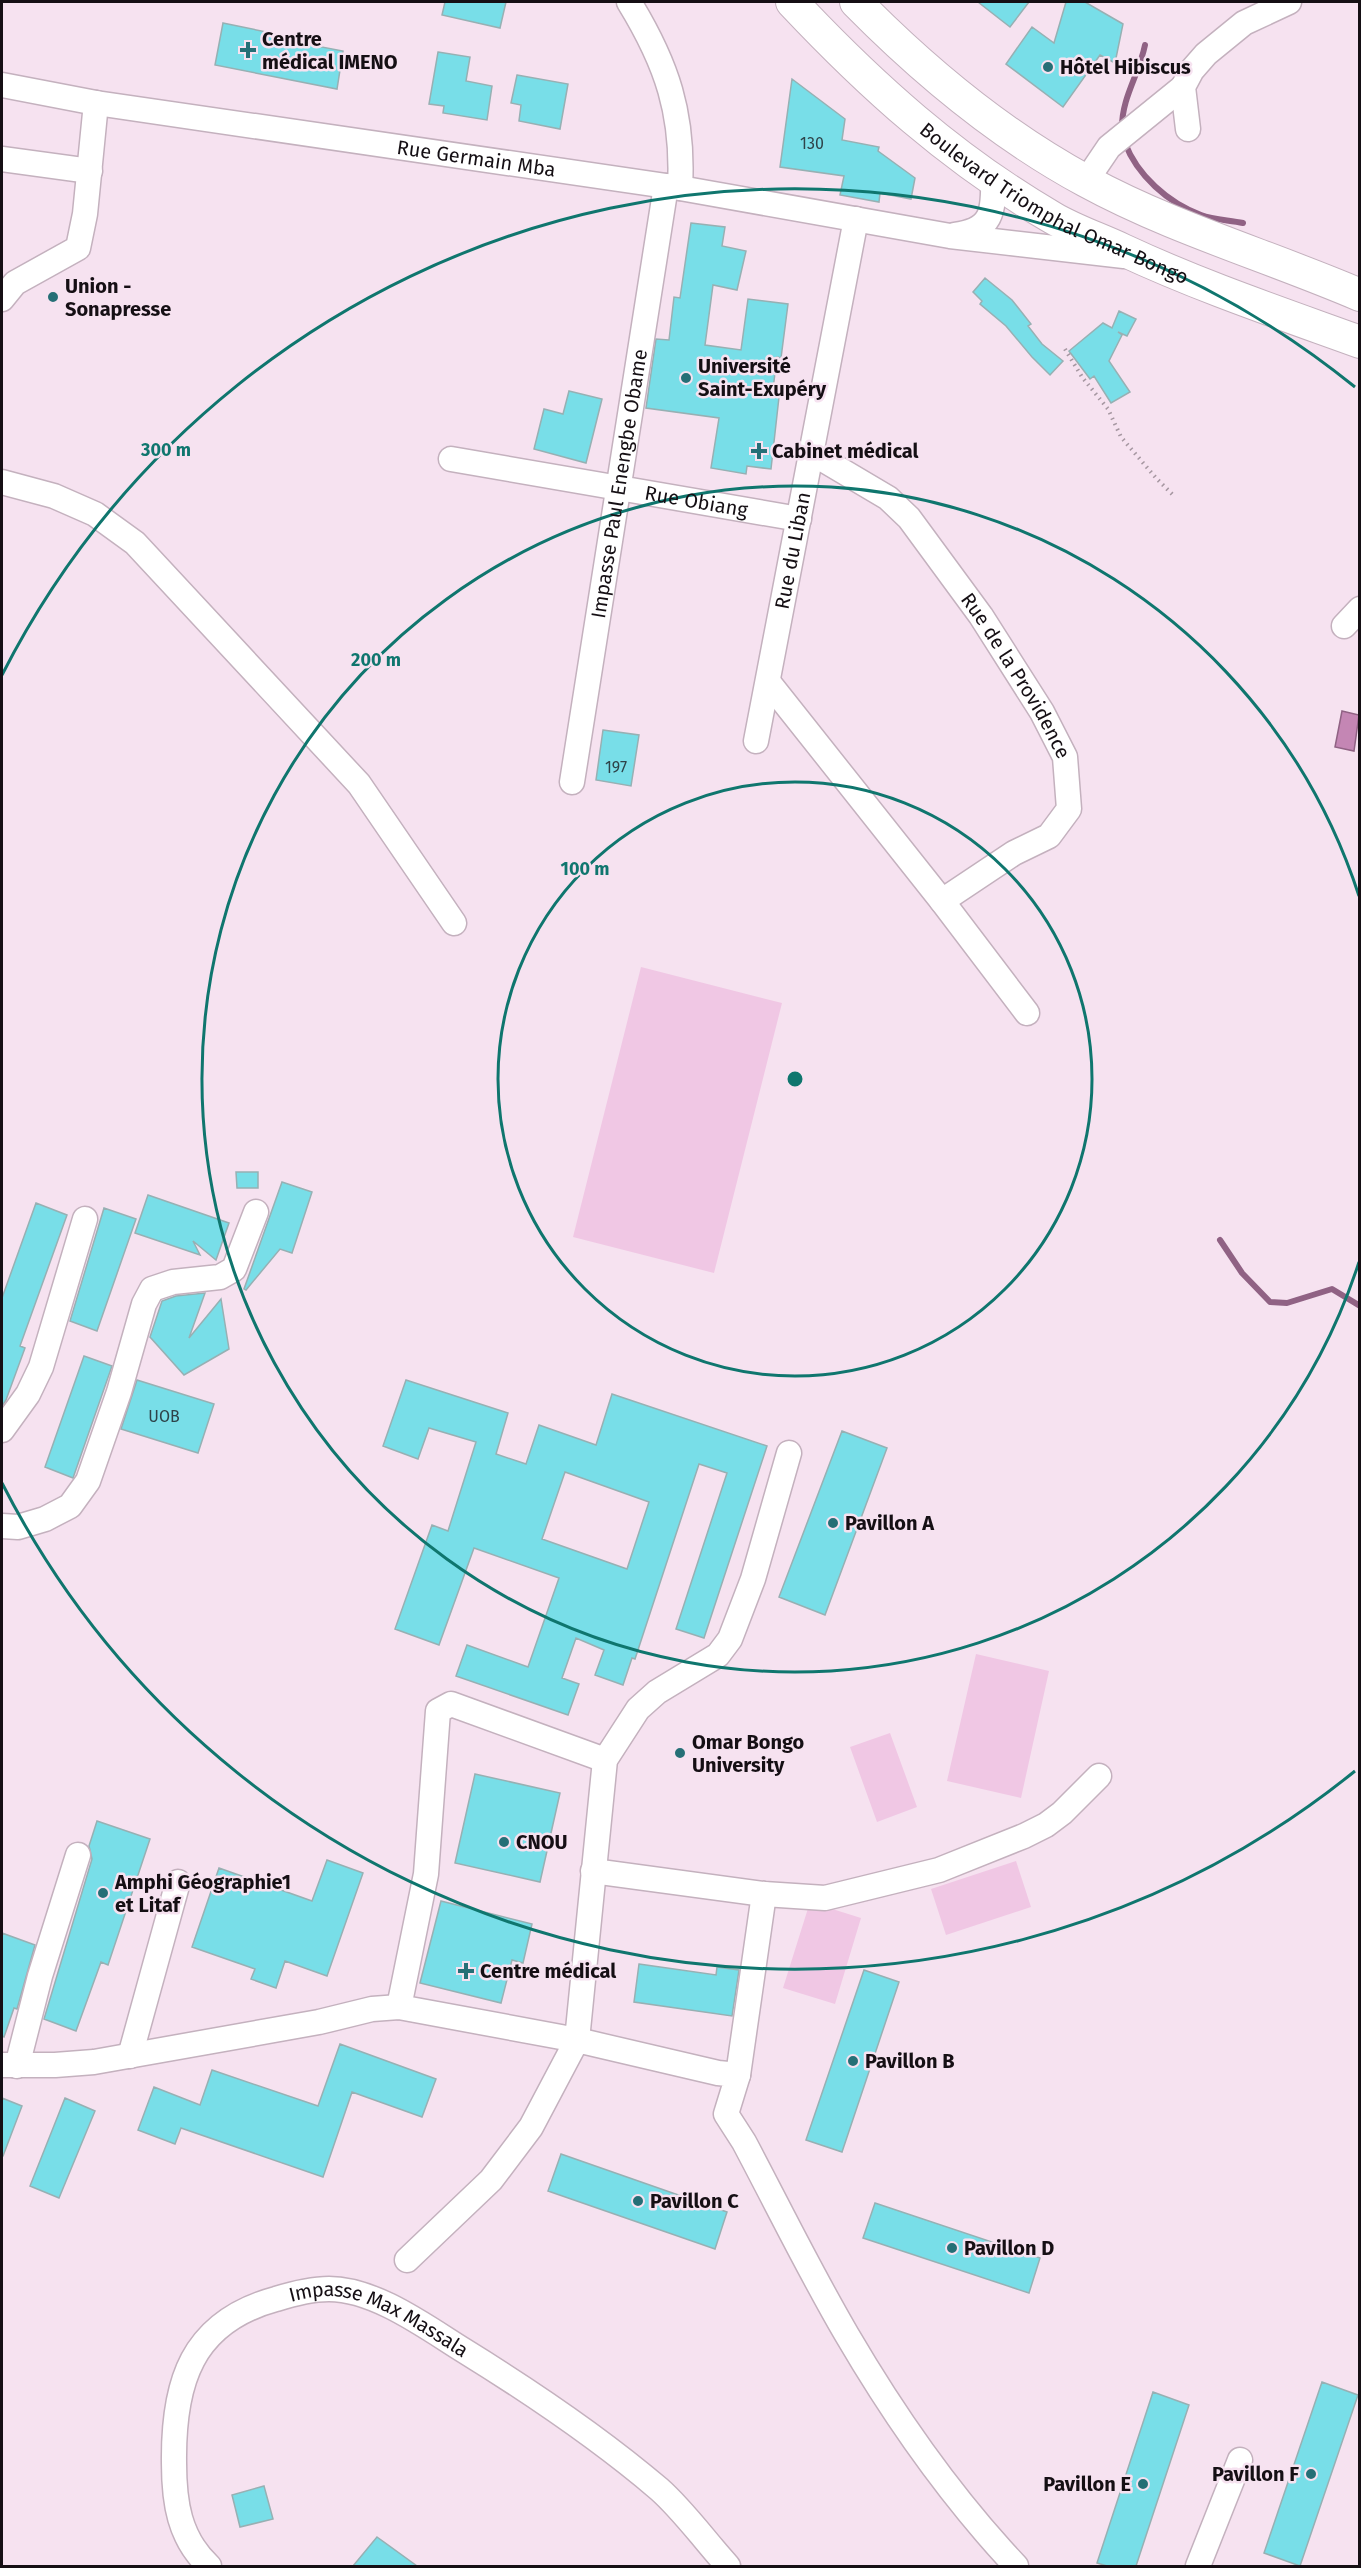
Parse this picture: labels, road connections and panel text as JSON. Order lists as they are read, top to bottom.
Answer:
{
  "streets": {
    "main road": ["Boulevard Triomphal Omar Bongo"],
    "street": [
      "Rue Germain Mba",
      "Impasse Paul Enengbe Obame",
      "Rue Obiang",
      "Rue du Liban",
      "Rue de la Providence",
      "Impasse Max Massala"
    ]
  },
  "crossings": [
    ["Rue Germain Mba", "Boulevard Triomphal Omar Bongo"],
    ["Rue Germain Mba", "Impasse Paul Enengbe Obame"],
    ["Rue Germain Mba", "Rue du Liban"],
    ["Impasse Paul Enengbe Obame", "Rue Obiang"],
    ["Rue Obiang", "Rue du Liban"],
    ["Rue du Liban", "Rue de la Providence"]
  ],
  "places": {
    "health": ["Centre médical IMENO", "Cabinet médical", "Centre médical"],
    "other": [
      "Hôtel Hibiscus",
      "Union - Sonapresse",
      "Université Saint-Exupéry",
      "Pavillon A",
      "Omar Bongo University",
      "CNOU",
      "Amphi Géographie1 et Litaf",
      "Pavillon B",
      "Pavillon C",
      "Pavillon D",
      "Pavillon F",
      "Pavillon E"
    ]
  },
  "house_numbers": ["130", "197", "UOB"],
  "rings": ["300 m", "200 m", "100 m"]
}
